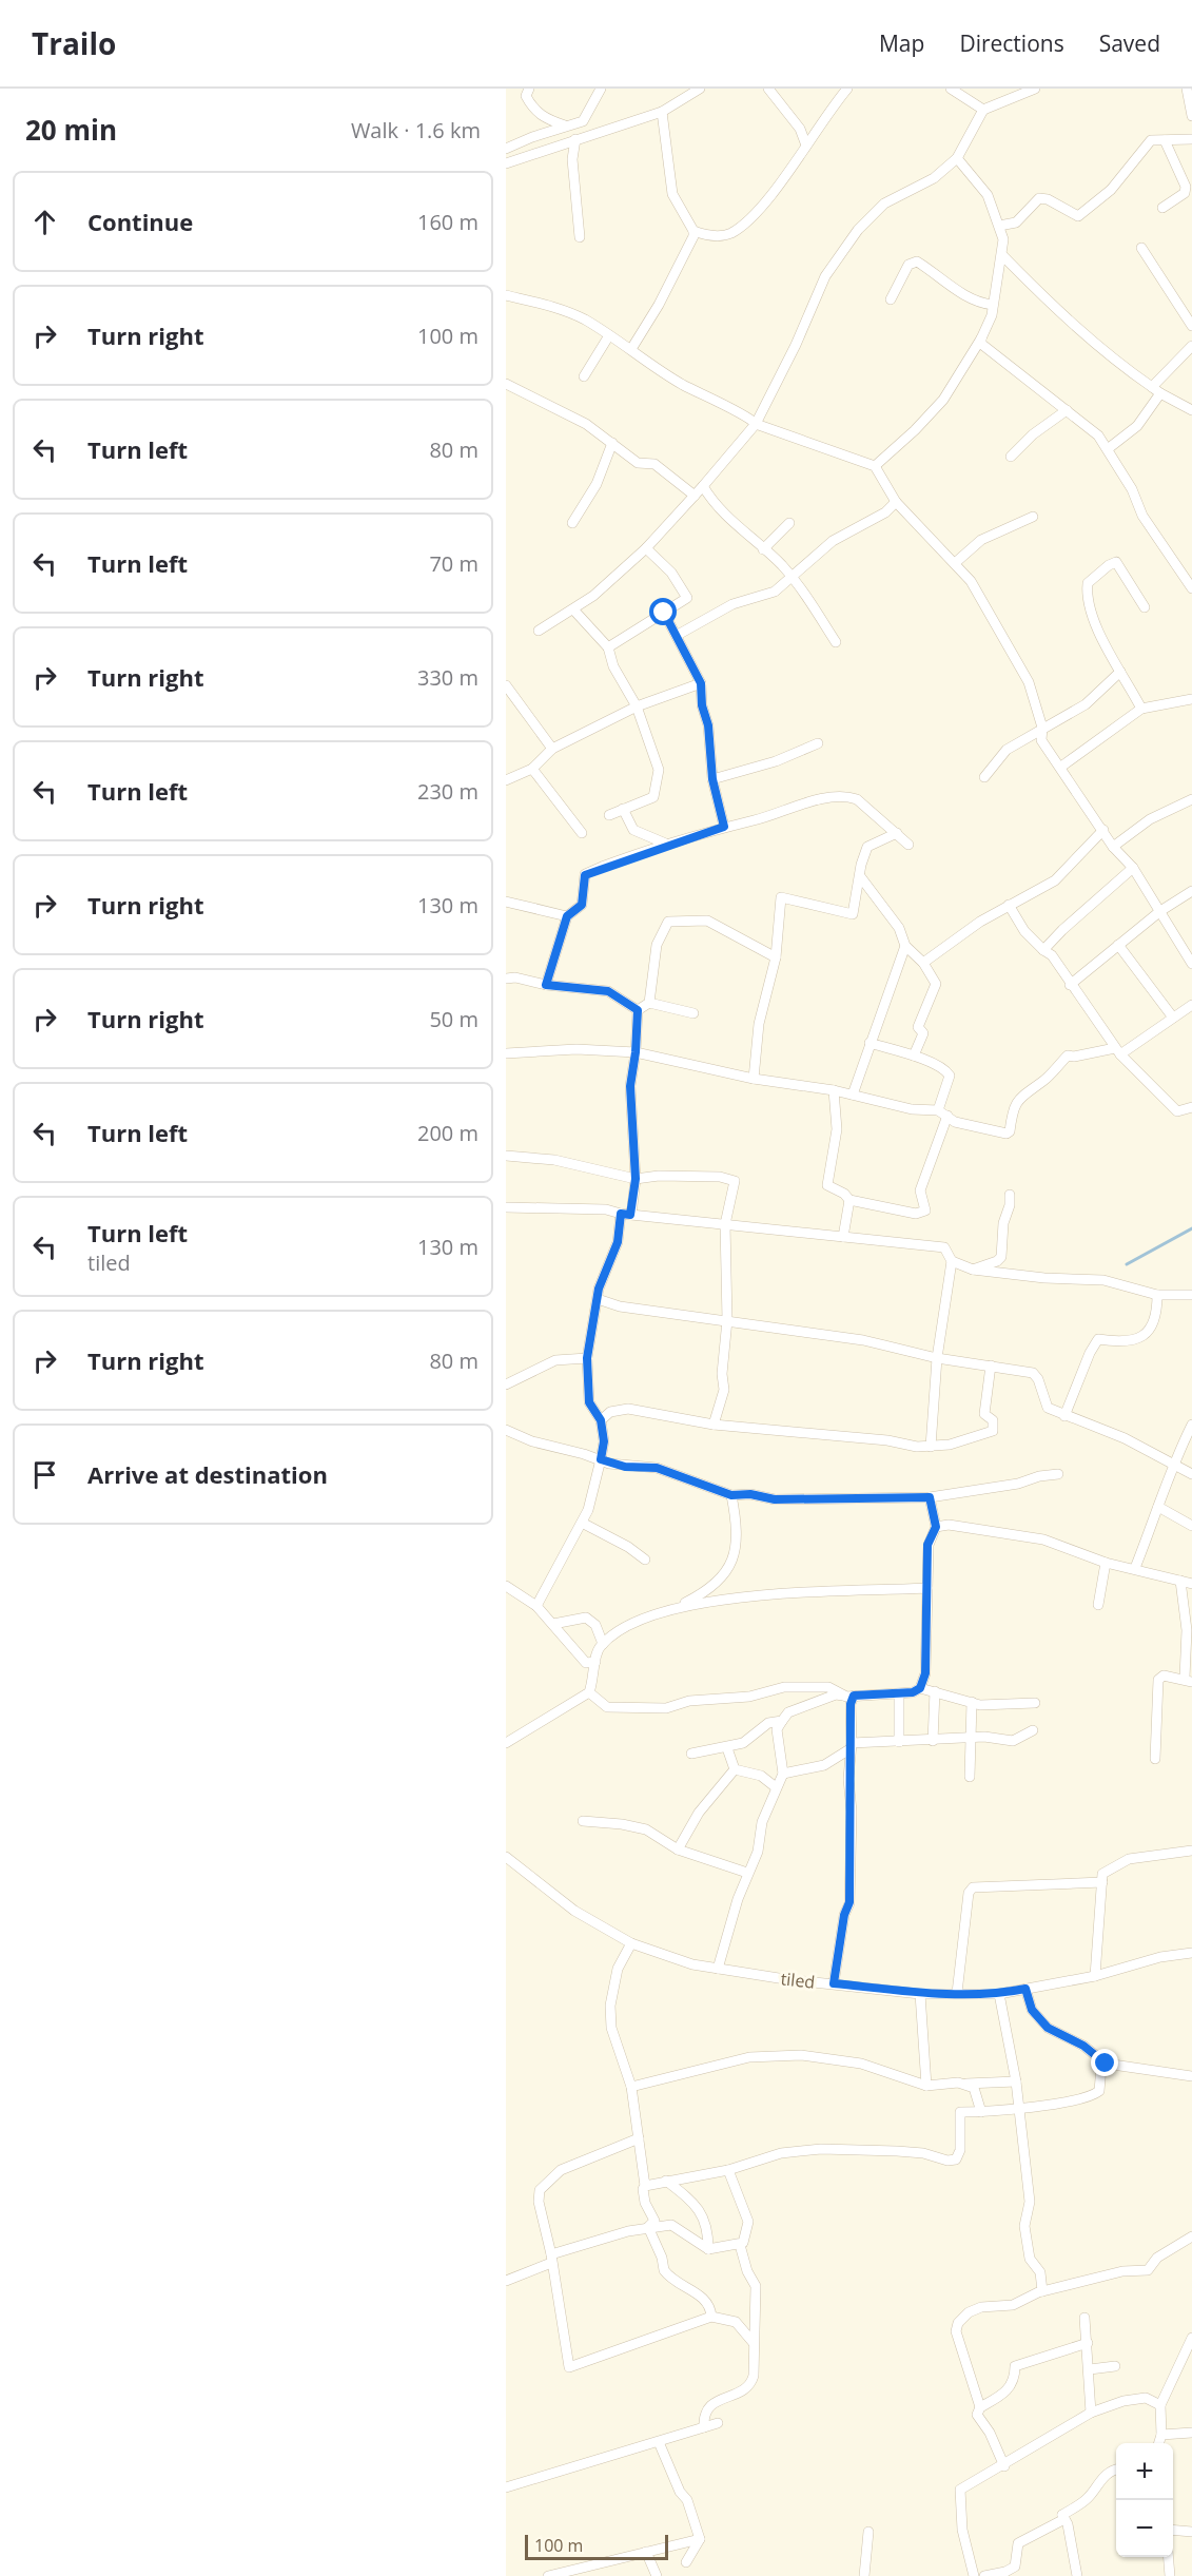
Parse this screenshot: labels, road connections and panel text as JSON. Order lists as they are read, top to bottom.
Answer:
{
  "streets": {
    "street": ["tiled"]
  },
  "scale_bar": "100 m",
  "page": {
    "header": "Trailo",
    "nav": ["Map", "Directions", "Saved"],
    "heading": ["20 min", "Walk · 1.6 km"],
    "list": [
      ["Continue", "160 m"],
      ["Turn right", "100 m"],
      ["Turn left", "80 m"],
      ["Turn left", "70 m"],
      ["Turn right", "330 m"],
      ["Turn left", "230 m"],
      ["Turn right", "130 m"],
      ["Turn right", "50 m"],
      ["Turn left", "200 m"],
      ["Turn left", "tiled", "130 m"],
      ["Turn right", "80 m"],
      "Arrive at destination"
    ],
    "map_buttons": ["+", "−"],
    "scale": "100 m"
  }
}
